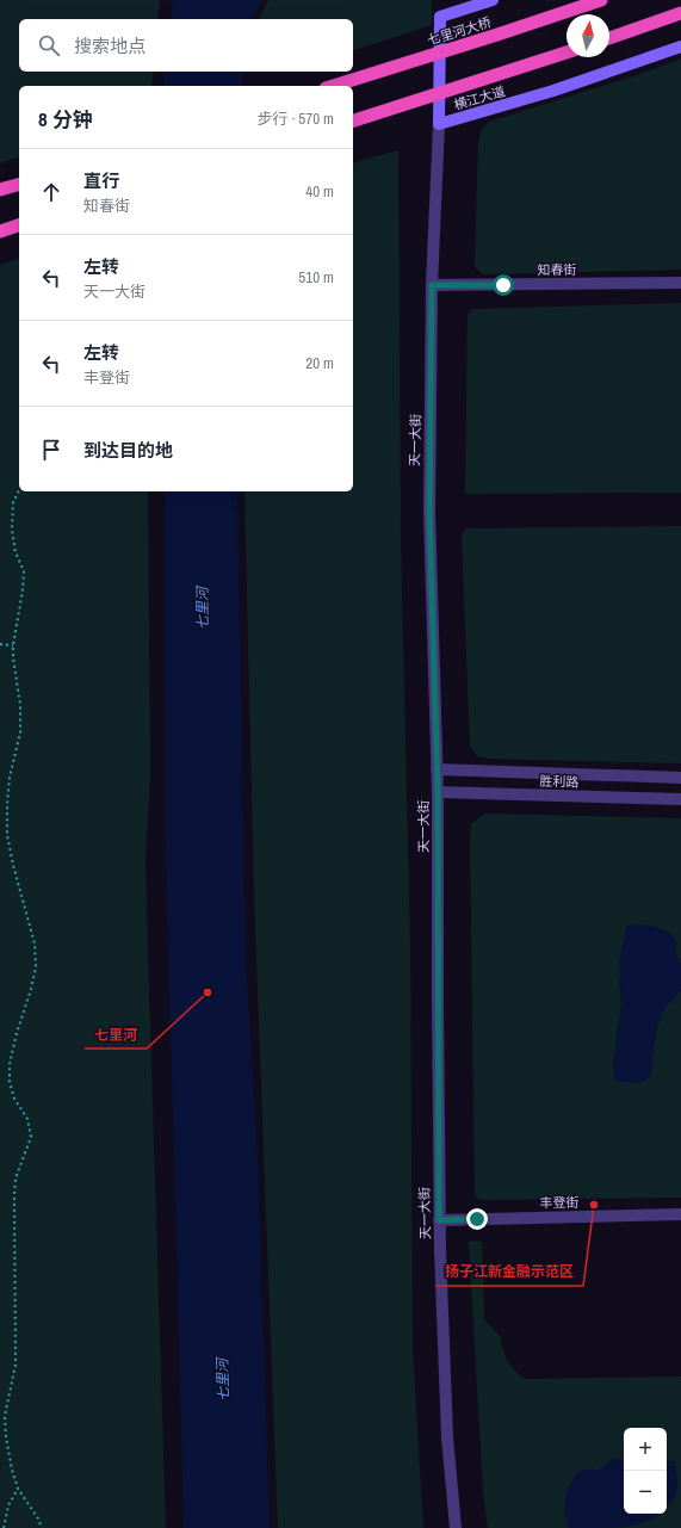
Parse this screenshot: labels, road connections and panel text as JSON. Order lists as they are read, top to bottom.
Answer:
{
  "streets": {
    "highway": ["七里河大桥"],
    "main road": ["横江大道"],
    "street": [
      "知春街",
      "天一大街",
      "胜利路",
      "丰登街"
    ]
  },
  "crossings": [
    ["横江大道", "天一大街"],
    ["知春街", "天一大街"],
    ["天一大街", "胜利路"],
    ["天一大街", "丰登街"]
  ],
  "water": ["七里河"],
  "places": ["七里河", "扬子江新金融示范区"],
  "north": "top",
  "page": {
    "search": "搜索地点",
    "heading": ["8 分钟", "步行 · 570 m"],
    "list": [
      ["直行", "知春街", "40 m"],
      ["左转", "天一大街", "510 m"],
      ["左转", "丰登街", "20 m"],
      "到达目的地"
    ],
    "map_buttons": ["+", "−"]
  }
}
